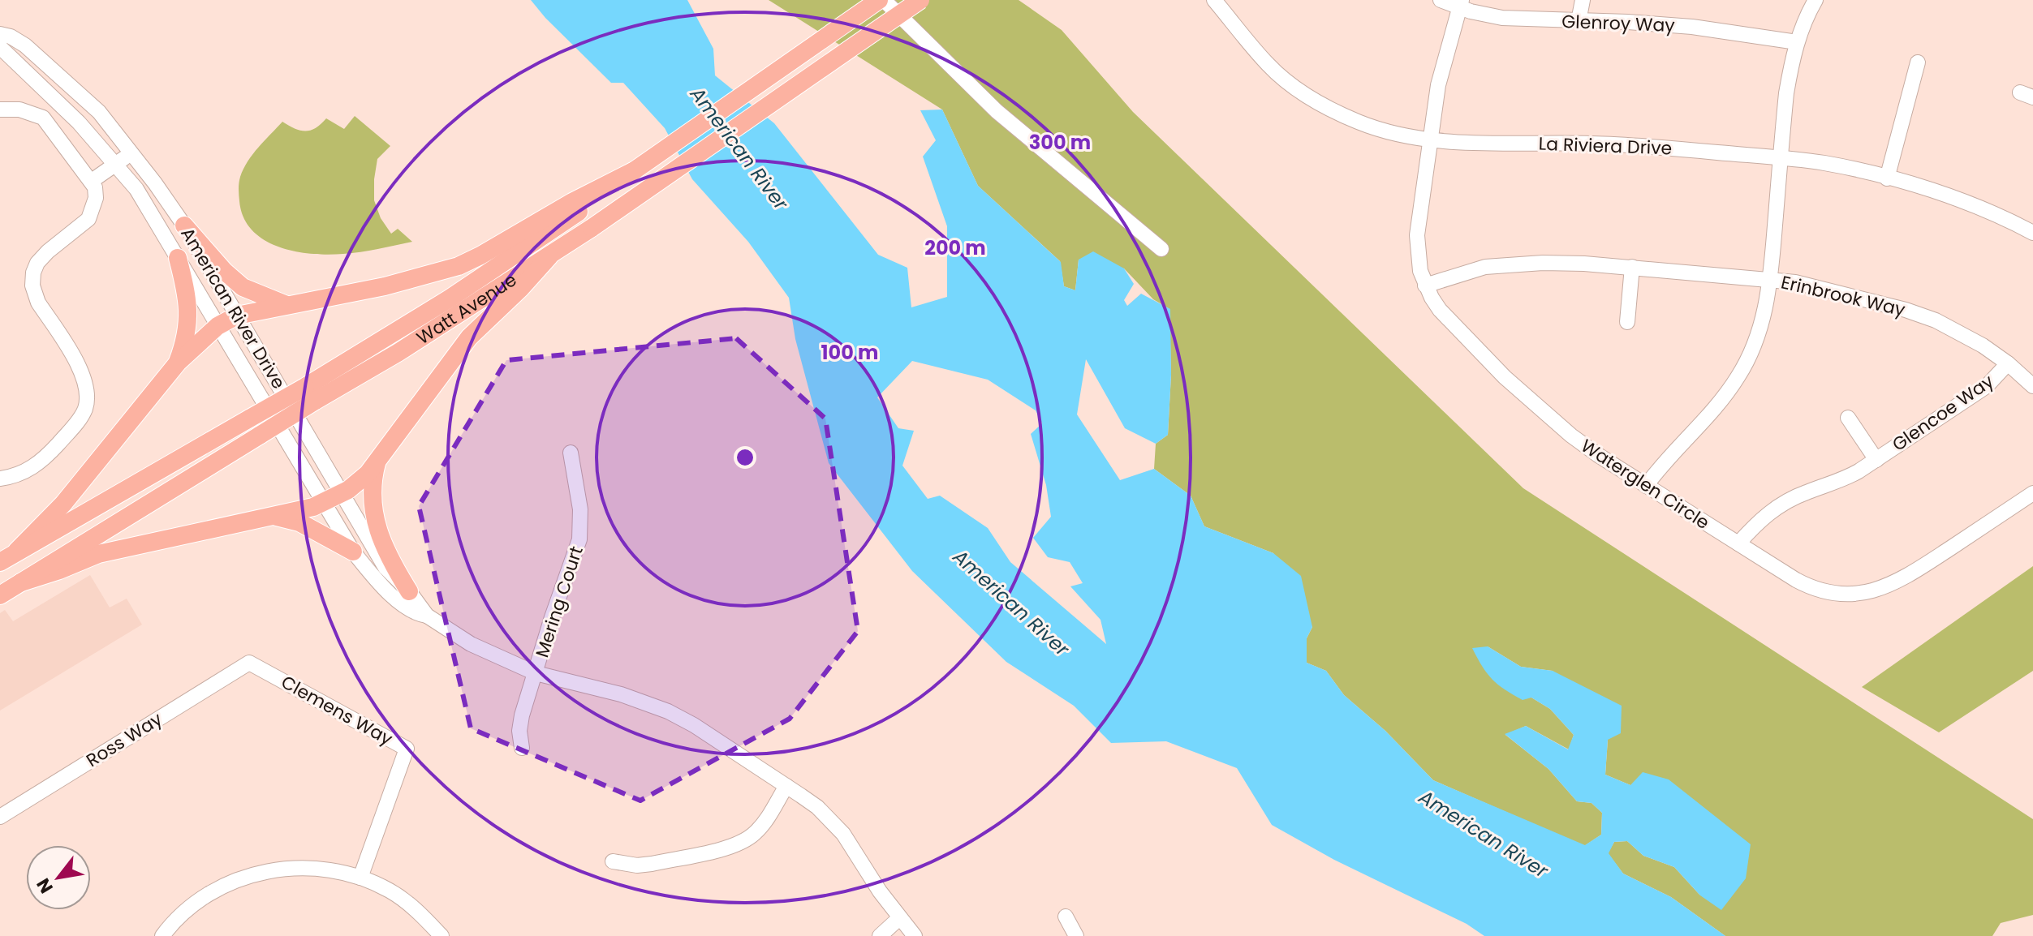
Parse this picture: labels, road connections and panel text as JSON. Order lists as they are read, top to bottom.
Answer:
{
  "streets": {
    "main road": ["Watt Avenue"],
    "street": [
      "Glenroy Way",
      "La Riviera Drive",
      "Erinbrook Way",
      "American River Drive",
      "Glencoe Way",
      "Waterglen Circle",
      "Mering Court",
      "Clemens Way",
      "Ross Way"
    ]
  },
  "crossings": [
    ["Glenroy Way", "Waterglen Circle"],
    ["La Riviera Drive", "Waterglen Circle"],
    ["Erinbrook Way", "Glencoe Way"],
    ["Erinbrook Way", "Waterglen Circle"],
    ["American River Drive", "Mering Court"],
    ["Glencoe Way", "Waterglen Circle"],
    ["Clemens Way", "Ross Way"]
  ],
  "water": ["American River"],
  "north": "bottom left",
  "rings": ["300 m", "200 m", "100 m"]
}
